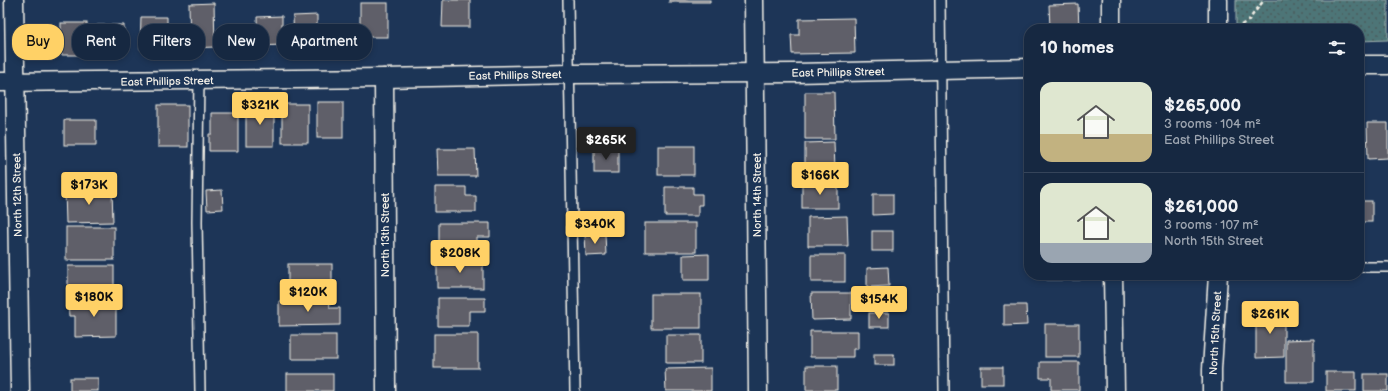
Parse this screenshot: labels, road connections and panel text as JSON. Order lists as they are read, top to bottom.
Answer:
{
  "streets": {
    "street": [
      "East Phillips Street",
      "North 12th Street",
      "North 14th Street",
      "North 13th Street",
      "North 15th Street"
    ]
  },
  "crossings": [
    ["East Phillips Street", "North 12th Street"],
    ["East Phillips Street", "North 14th Street"],
    ["East Phillips Street", "North 13th Street"]
  ],
  "page": {
    "chip": [
      "Buy",
      "Rent",
      "Filters",
      "New",
      "Apartment"
    ],
    "heading": "10 homes",
    "list": [
      {
        "name": "$265,000",
        "note": "3 rooms · 104 m² · East Phillips Street"
      },
      {
        "name": "$261,000",
        "note": "3 rooms · 107 m² · North 15th Street"
      }
    ],
    "price": [
      "$321K",
      "$265K",
      "$166K",
      "$173K",
      "$340K",
      "$208K",
      "$120K",
      "$180K",
      "$154K",
      "$261K"
    ]
  }
}
